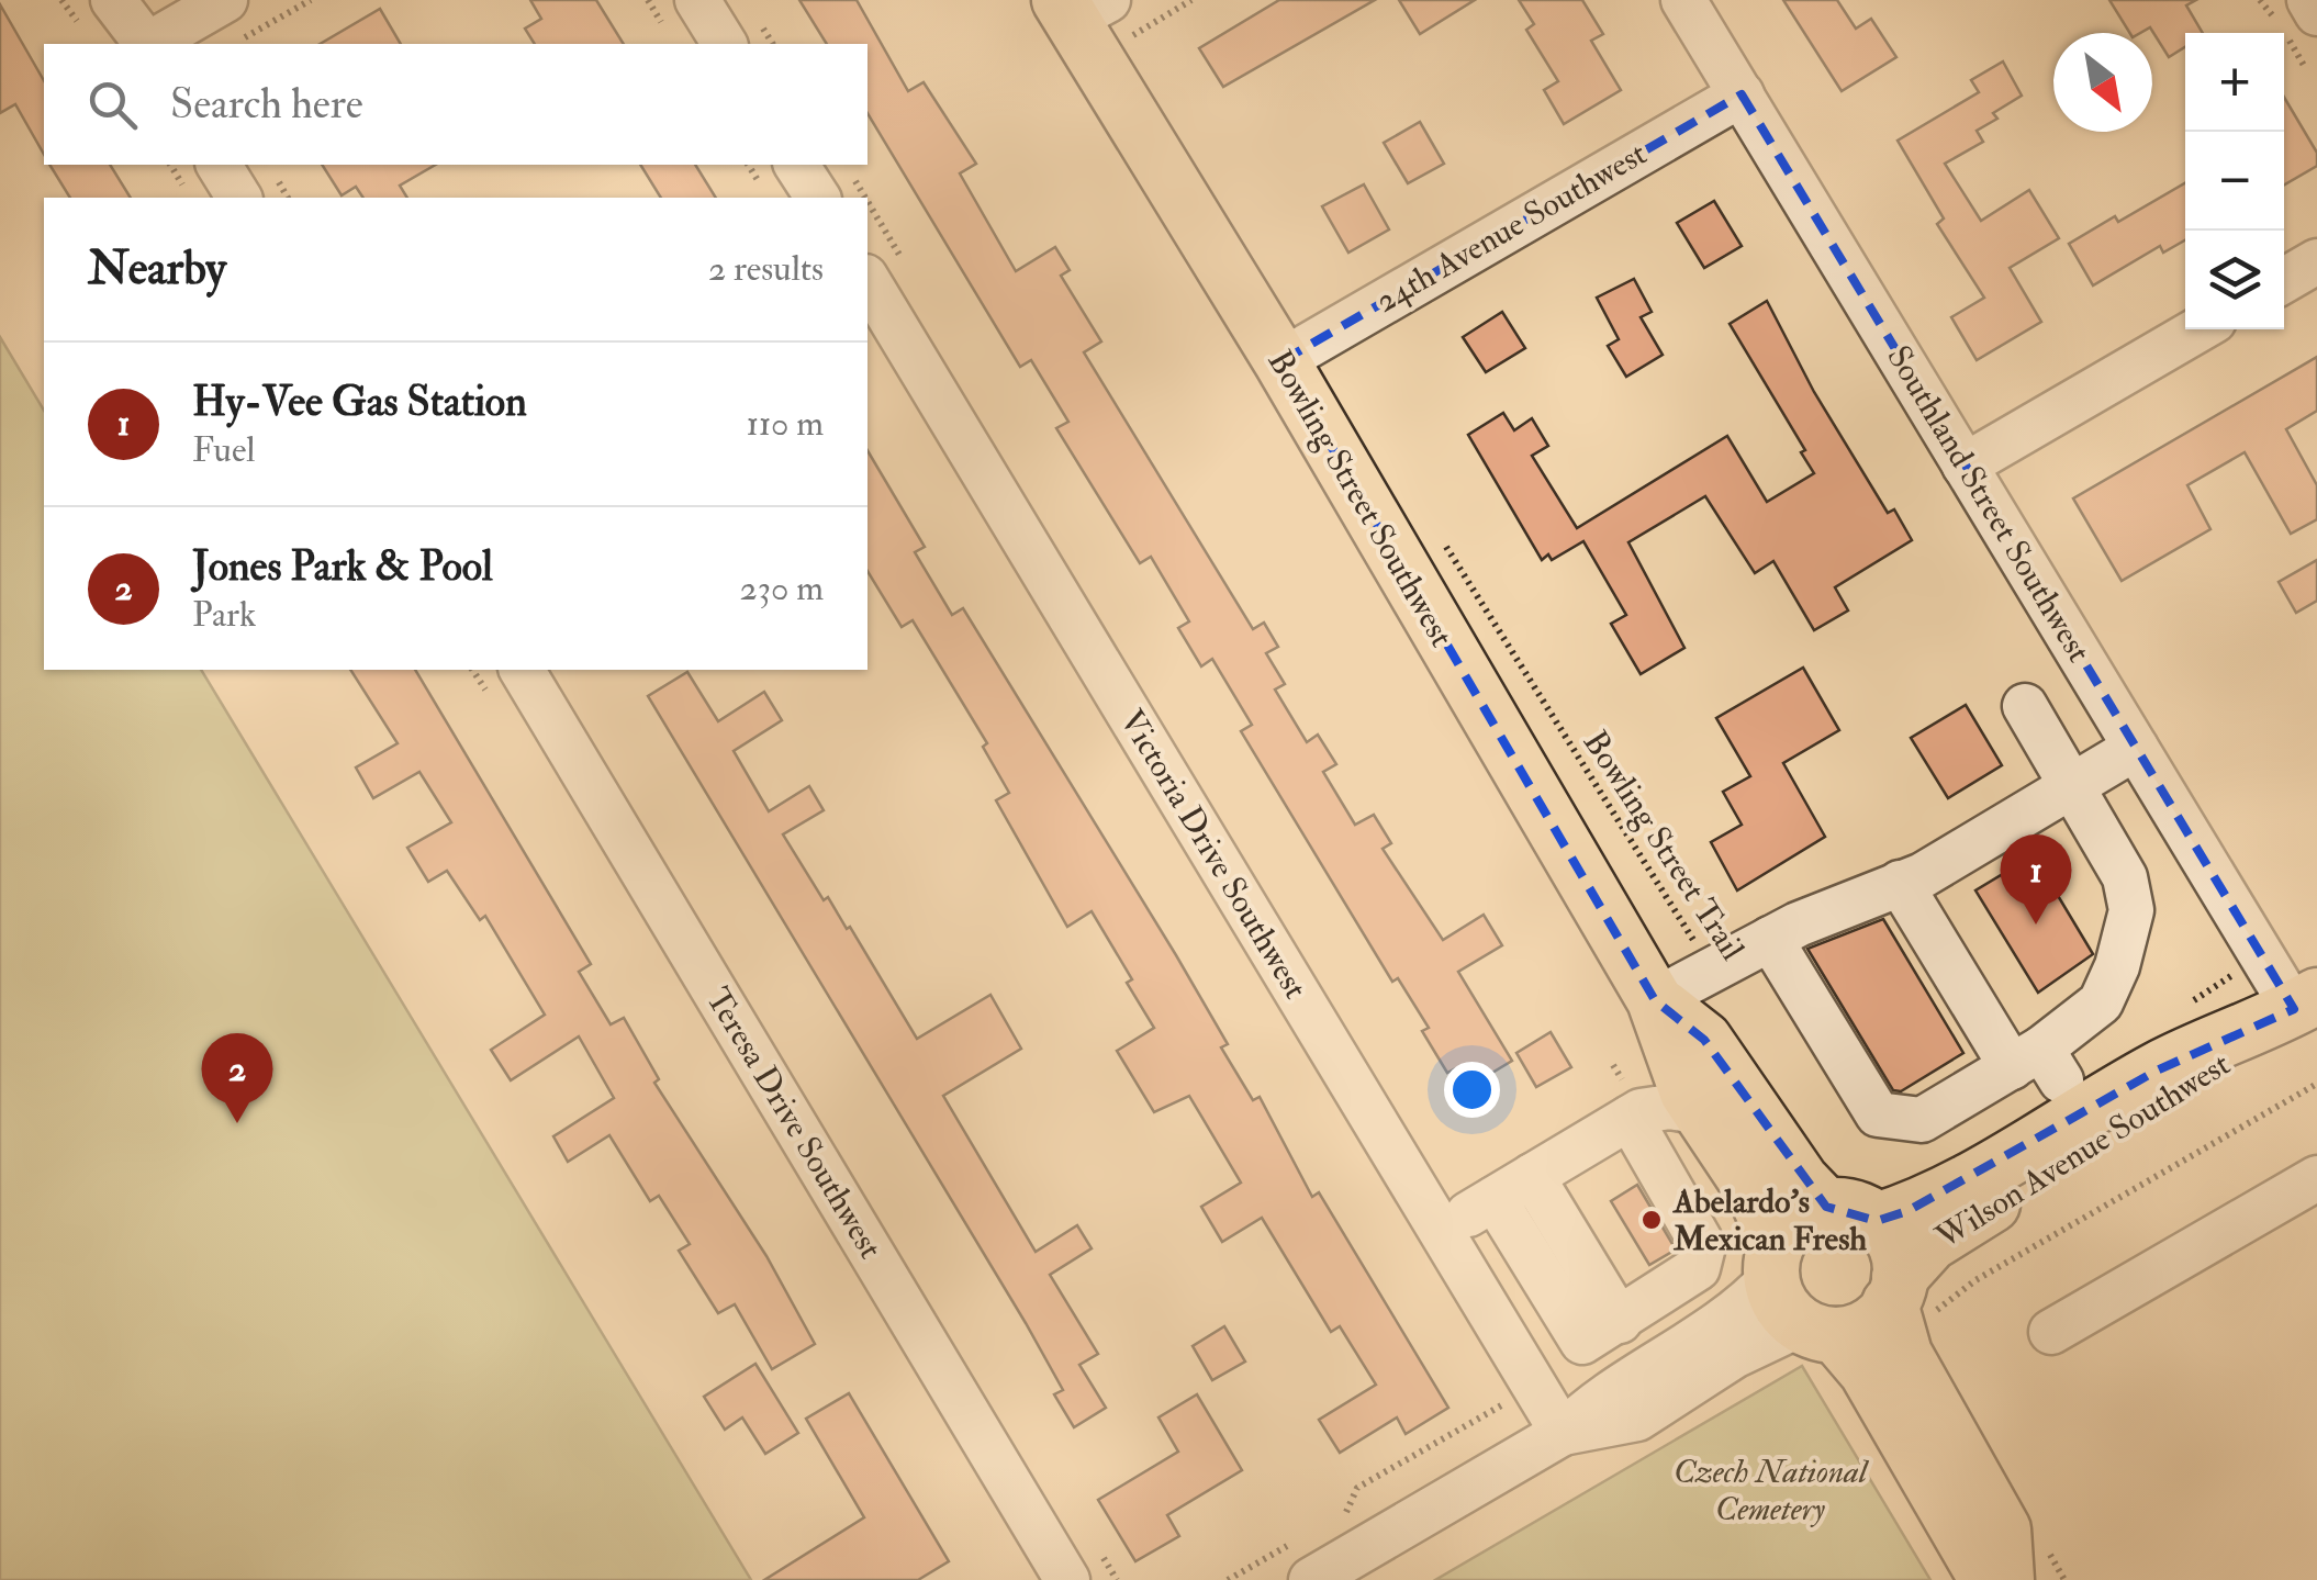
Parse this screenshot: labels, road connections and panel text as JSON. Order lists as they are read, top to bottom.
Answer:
{
  "streets": {
    "main road": ["Bowling Street Southwest", "Wilson Avenue Southwest"],
    "street": [
      "24th Avenue Southwest",
      "Southland Street Southwest",
      "Victoria Drive Southwest",
      "Teresa Drive Southwest"
    ],
    "path": ["Bowling Street Trail"]
  },
  "crossings": [
    ["24th Avenue Southwest", "Bowling Street Southwest"],
    ["24th Avenue Southwest", "Southland Street Southwest"],
    ["Bowling Street Southwest", "Wilson Avenue Southwest"],
    ["Southland Street Southwest", "Wilson Avenue Southwest"]
  ],
  "parks": ["Czech National Cemetery"],
  "places": ["Abelardo's Mexican Fresh"],
  "north": "bottom right",
  "page": {
    "map_buttons": ["+", "−"],
    "search": "Search here",
    "heading": ["Nearby", "2 results"],
    "list": [
      {
        "mark": "1",
        "name": "Hy-Vee Gas Station",
        "note": "Fuel",
        "value": "110 m"
      },
      {
        "mark": "2",
        "name": "Jones Park & Pool",
        "note": "Park",
        "value": "230 m"
      }
    ],
    "pins": ["1", "2"]
  }
}
